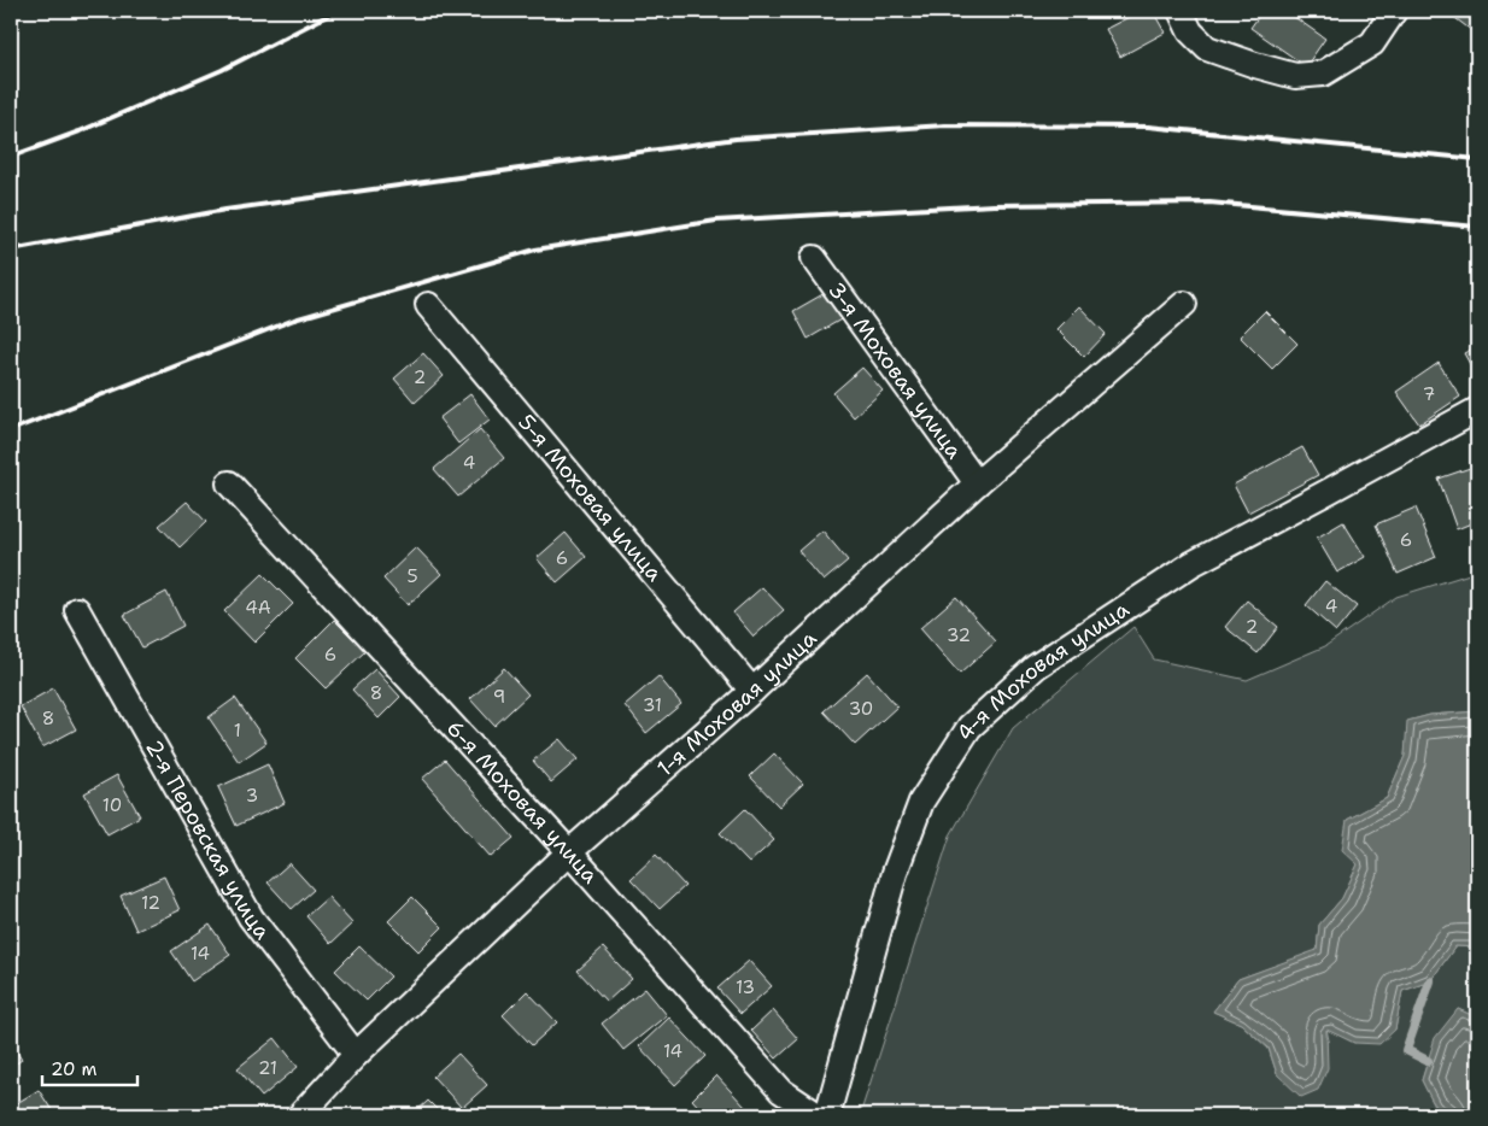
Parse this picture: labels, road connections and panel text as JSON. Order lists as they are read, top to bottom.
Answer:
{
  "streets": {
    "street": [
      "3-я Моховая улица",
      "5-я Моховая улица",
      "4-я Моховая улица",
      "1-я Моховая улица",
      "6-я Моховая улица",
      "2-я Перовская улица"
    ]
  },
  "crossings": [
    ["3-я Моховая улица", "1-я Моховая улица"],
    ["5-я Моховая улица", "1-я Моховая улица"],
    ["1-я Моховая улица", "6-я Моховая улица"],
    ["1-я Моховая улица", "2-я Перовская улица"]
  ],
  "house_numbers": [
    "2",
    "7",
    "4",
    "6",
    "6",
    "5",
    "4",
    "4А",
    "2",
    "32",
    "6",
    "8",
    "9",
    "31",
    "30",
    "8",
    "1",
    "3",
    "10",
    "12",
    "14",
    "13",
    "14",
    "21"
  ],
  "scale_bar": "20 m"
}
